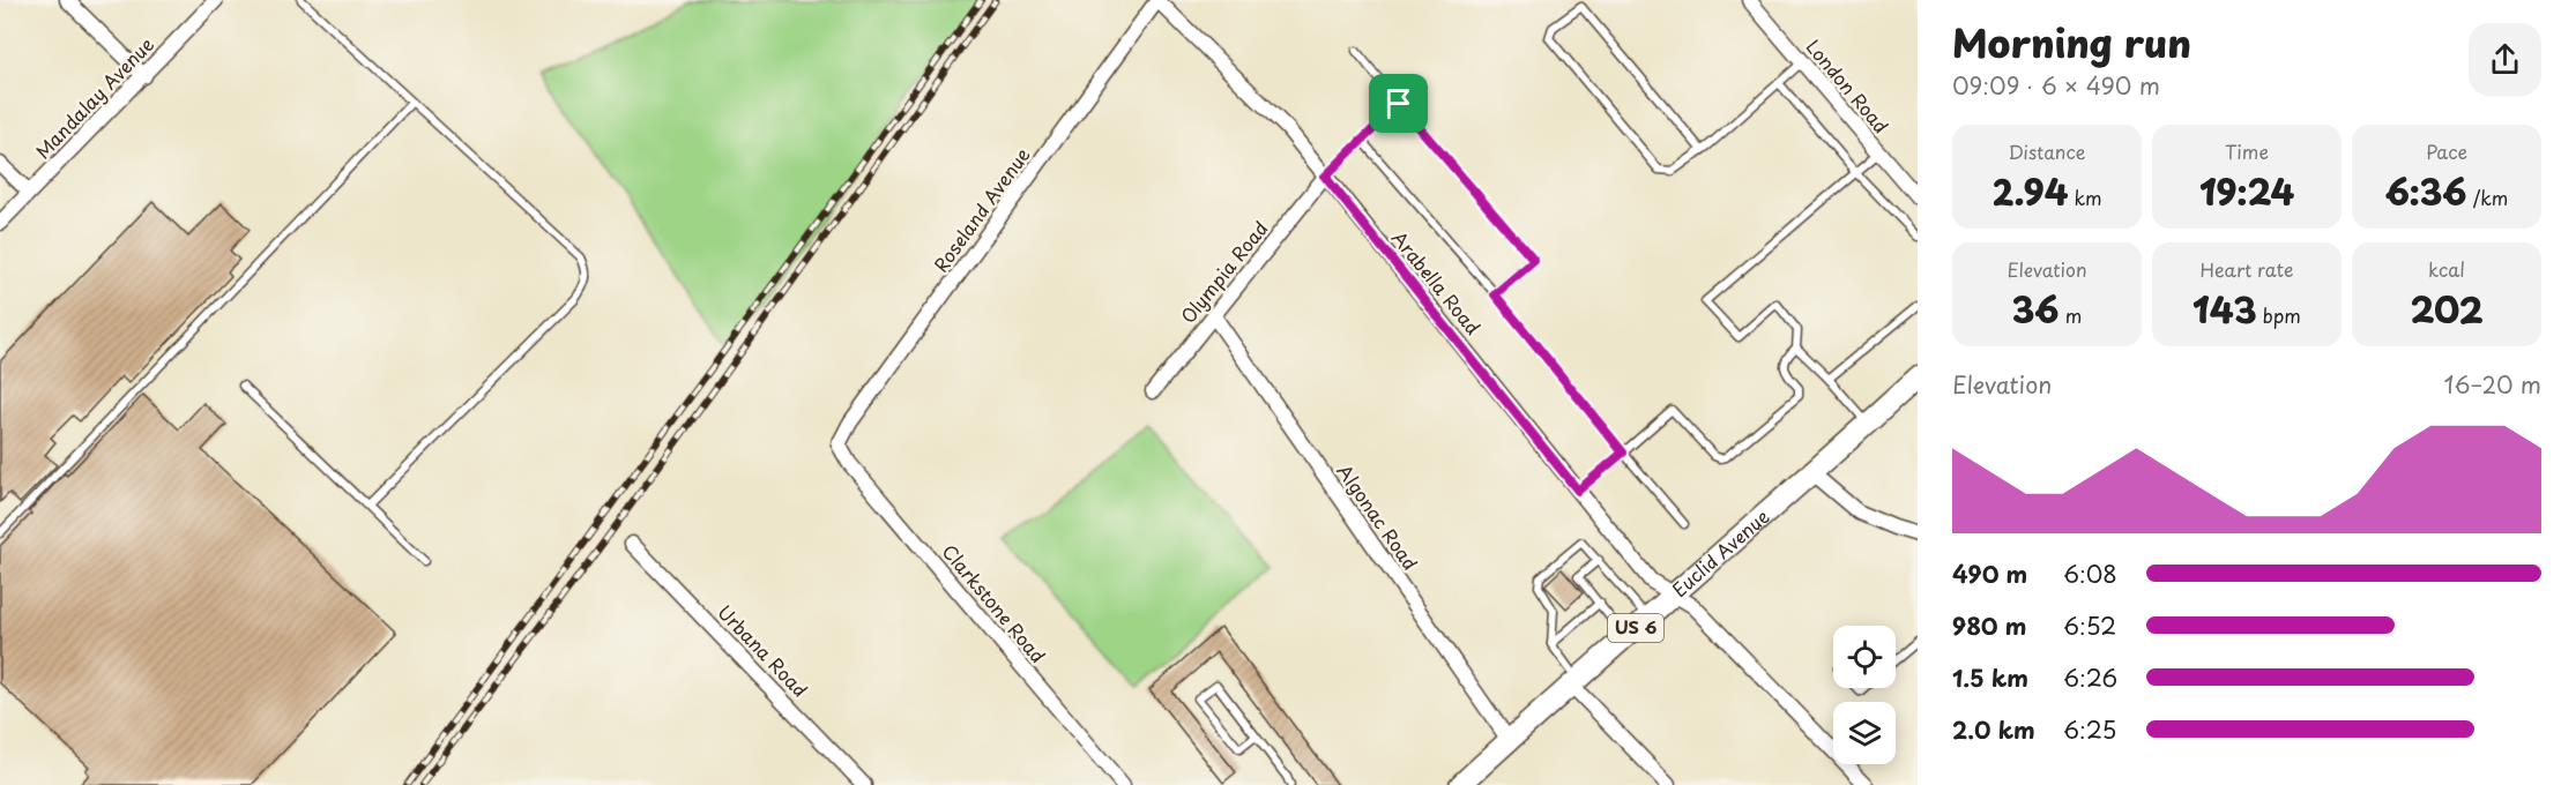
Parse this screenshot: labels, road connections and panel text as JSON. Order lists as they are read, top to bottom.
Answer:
{
  "streets": {
    "main road": ["Euclid Avenue", "US 6"],
    "street": [
      "London Road",
      "Mandalay Avenue",
      "Roseland Avenue",
      "Olympia Road",
      "Arabella Road",
      "Algonac Road",
      "Clarkstone Road",
      "Urbana Road"
    ]
  },
  "crossings": [
    ["Roseland Avenue", "Arabella Road"],
    ["Roseland Avenue", "Clarkstone Road"],
    ["Olympia Road", "Arabella Road"],
    ["Olympia Road", "Algonac Road"],
    ["Arabella Road", "Euclid Avenue"],
    ["Algonac Road", "Euclid Avenue"]
  ],
  "page": {
    "heading": ["Morning run", "09:09 · 6 × 490 m"],
    "stats": [
      ["Distance", "2.94 km"],
      ["Time", "19:24"],
      ["Pace", "6:36 /km"],
      ["Elevation", "36 m"],
      ["Heart rate", "143 bpm"],
      ["kcal", "202"]
    ],
    "chart": ["Elevation", "16–20 m"],
    "list": [
      {
        "name": "490 m",
        "note": "6:08"
      },
      {
        "name": "980 m",
        "note": "6:52"
      },
      {
        "name": "1.5 km",
        "note": "6:26"
      },
      {
        "name": "2.0 km",
        "note": "6:25"
      }
    ]
  }
}
